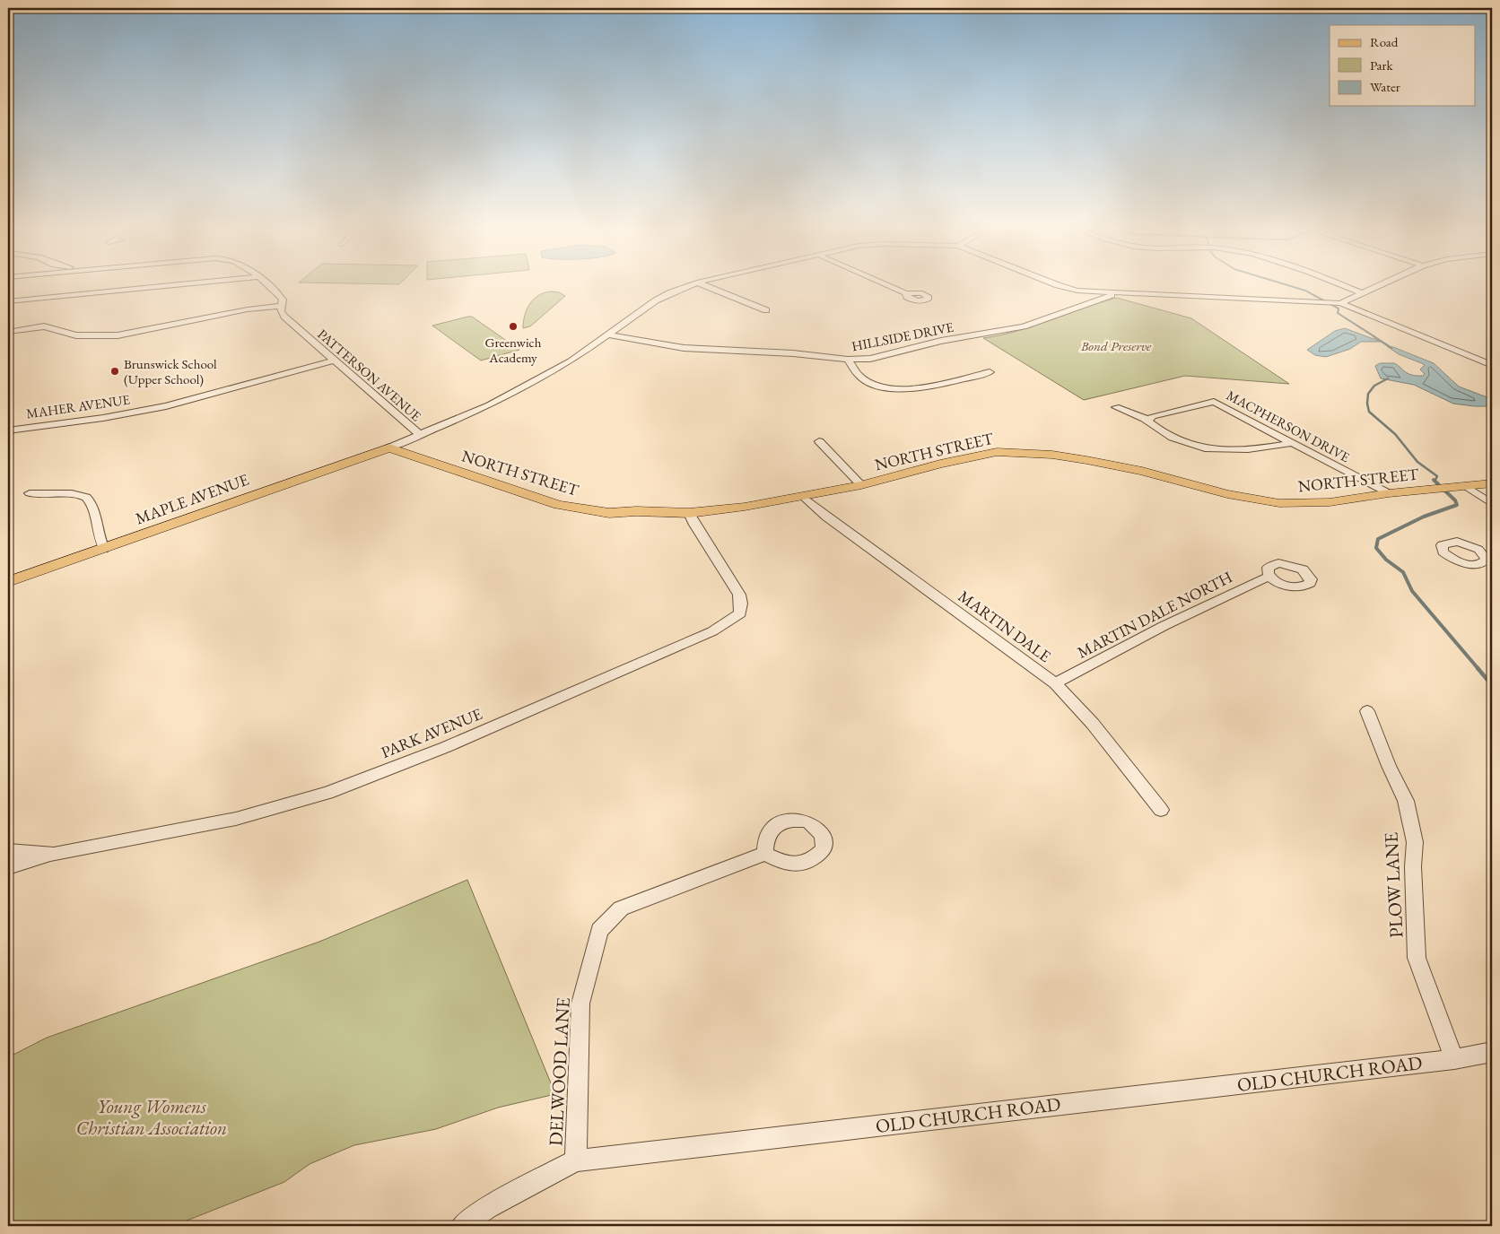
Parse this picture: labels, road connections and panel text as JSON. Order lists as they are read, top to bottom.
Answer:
{
  "streets": {
    "main road": ["NORTH STREET", "MAPLE AVENUE"],
    "street": [
      "HILLSIDE DRIVE",
      "PATTERSON AVENUE",
      "MAHER AVENUE",
      "MACPHERSON DRIVE",
      "MARTIN DALE NORTH",
      "MARTIN DALE",
      "PARK AVENUE",
      "PLOW LANE",
      "DELWOOD LANE",
      "OLD CHURCH ROAD"
    ]
  },
  "crossings": [
    ["PATTERSON AVENUE", "MAHER AVENUE"],
    ["MACPHERSON DRIVE", "NORTH STREET"],
    ["NORTH STREET", "MAPLE AVENUE"],
    ["NORTH STREET", "MARTIN DALE"],
    ["NORTH STREET", "PARK AVENUE"],
    ["MARTIN DALE NORTH", "MARTIN DALE"],
    ["PLOW LANE", "OLD CHURCH ROAD"],
    ["DELWOOD LANE", "OLD CHURCH ROAD"]
  ],
  "parks": ["Bond Preserve", "Young Womens Christian Association"],
  "places": ["Greenwich Academy", "Brunswick School (Upper School)"],
  "legend": ["Road", "Park", "Water"]
}
